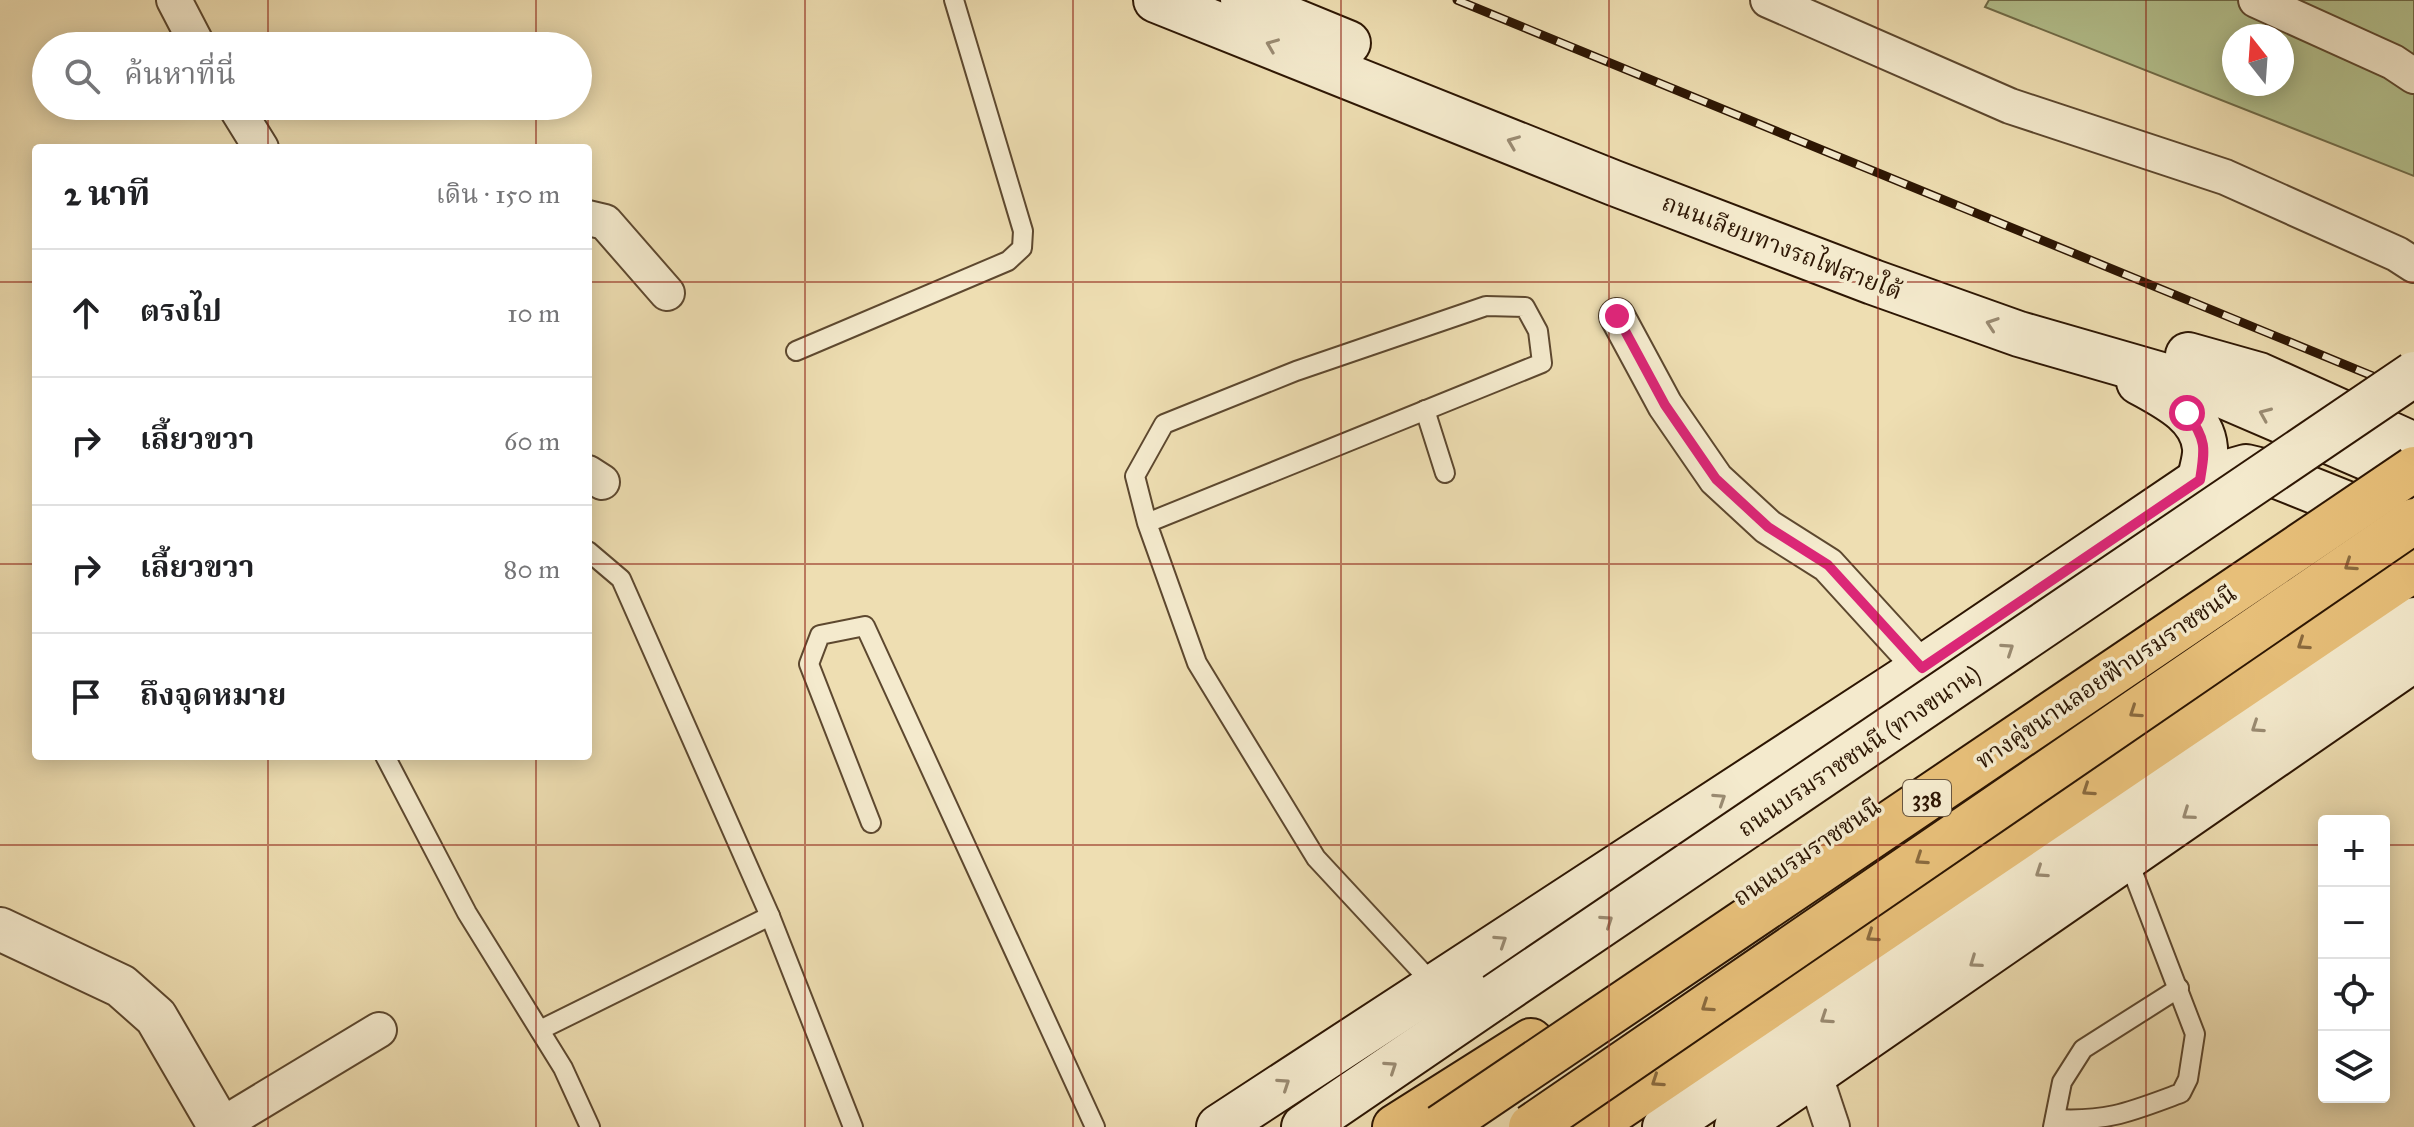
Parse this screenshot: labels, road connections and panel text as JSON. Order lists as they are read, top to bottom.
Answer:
{
  "streets": {
    "main road": [
      "ถนนเลียบทางรถไฟสายใต้",
      "ทางคู่ขนานลอยฟ้าบรมราชชนนี",
      "ถนนบรมราชชนนี (ทางขนาน)",
      "338",
      "ถนนบรมราชชนนี"
    ]
  },
  "north": "top",
  "page": {
    "search": "ค้นหาที่นี่",
    "heading": ["2 นาที", "เดิน · 150 m"],
    "list": [
      ["ตรงไป", "10 m"],
      ["เลี้ยวขวา", "60 m"],
      ["เลี้ยวขวา", "80 m"],
      "ถึงจุดหมาย"
    ],
    "map_buttons": ["+", "−"]
  }
}
